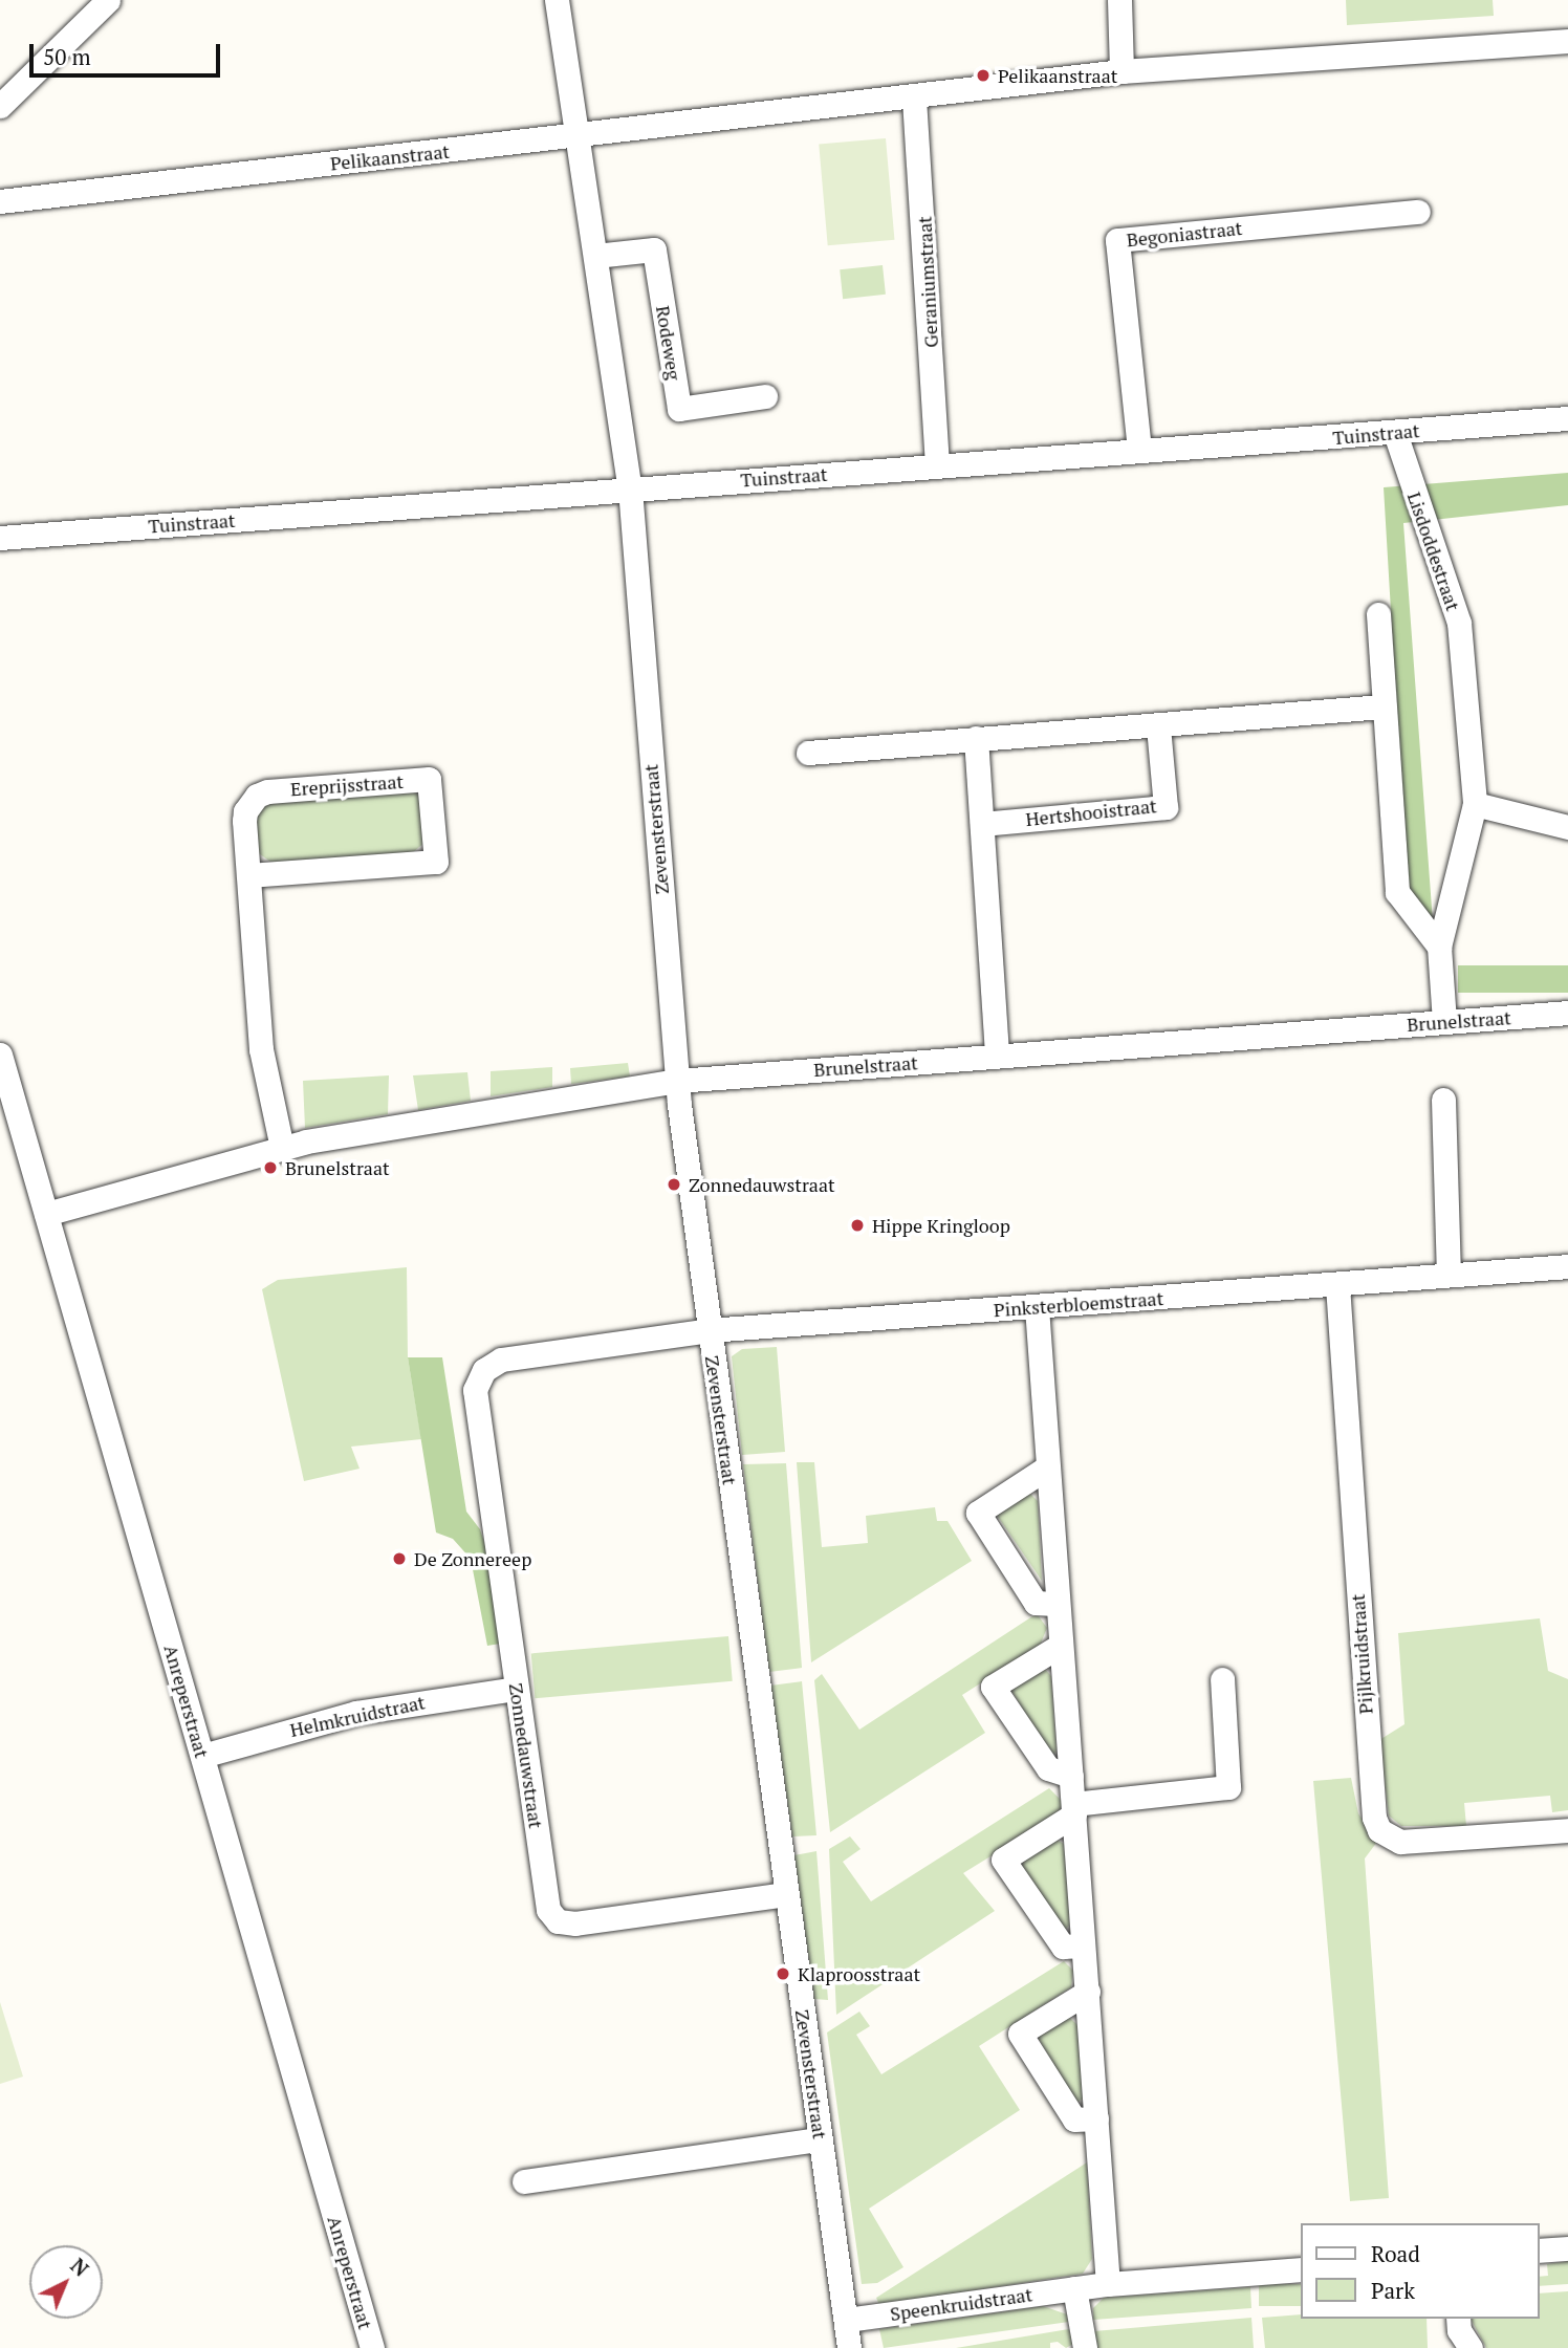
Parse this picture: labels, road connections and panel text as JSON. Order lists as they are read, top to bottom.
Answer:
{
  "streets": {
    "street": [
      "Pelikaanstraat",
      "Begoniastraat",
      "Geraniumstraat",
      "Rodeweg",
      "Tuinstraat",
      "Lisdoddestraat",
      "Ereprijsstraat",
      "Hertshooistraat",
      "Zevensterstraat",
      "Brunelstraat",
      "Pinksterbloemstraat",
      "Pijlkruidstraat",
      "Anreperstraat",
      "Helmkruidstraat",
      "Zonnedauwstraat",
      "Speenkruidstraat"
    ]
  },
  "crossings": [
    ["Pelikaanstraat", "Geraniumstraat"],
    ["Begoniastraat", "Tuinstraat"],
    ["Geraniumstraat", "Tuinstraat"],
    ["Tuinstraat", "Lisdoddestraat"],
    ["Tuinstraat", "Zevensterstraat"],
    ["Lisdoddestraat", "Brunelstraat"],
    ["Ereprijsstraat", "Brunelstraat"],
    ["Zevensterstraat", "Brunelstraat"],
    ["Zevensterstraat", "Pinksterbloemstraat"],
    ["Zevensterstraat", "Zonnedauwstraat"],
    ["Zevensterstraat", "Speenkruidstraat"],
    ["Brunelstraat", "Anreperstraat"],
    ["Pinksterbloemstraat", "Pijlkruidstraat"],
    ["Pinksterbloemstraat", "Zonnedauwstraat"],
    ["Anreperstraat", "Helmkruidstraat"],
    ["Helmkruidstraat", "Zonnedauwstraat"]
  ],
  "places": [
    "Pelikaanstraat",
    "Brunelstraat",
    "Zonnedauwstraat",
    "Hippe Kringloop",
    "De Zonnereep",
    "Klaproosstraat"
  ],
  "legend": ["Road", "Park"],
  "scale_bar": "50 m",
  "north": "top right"
}
